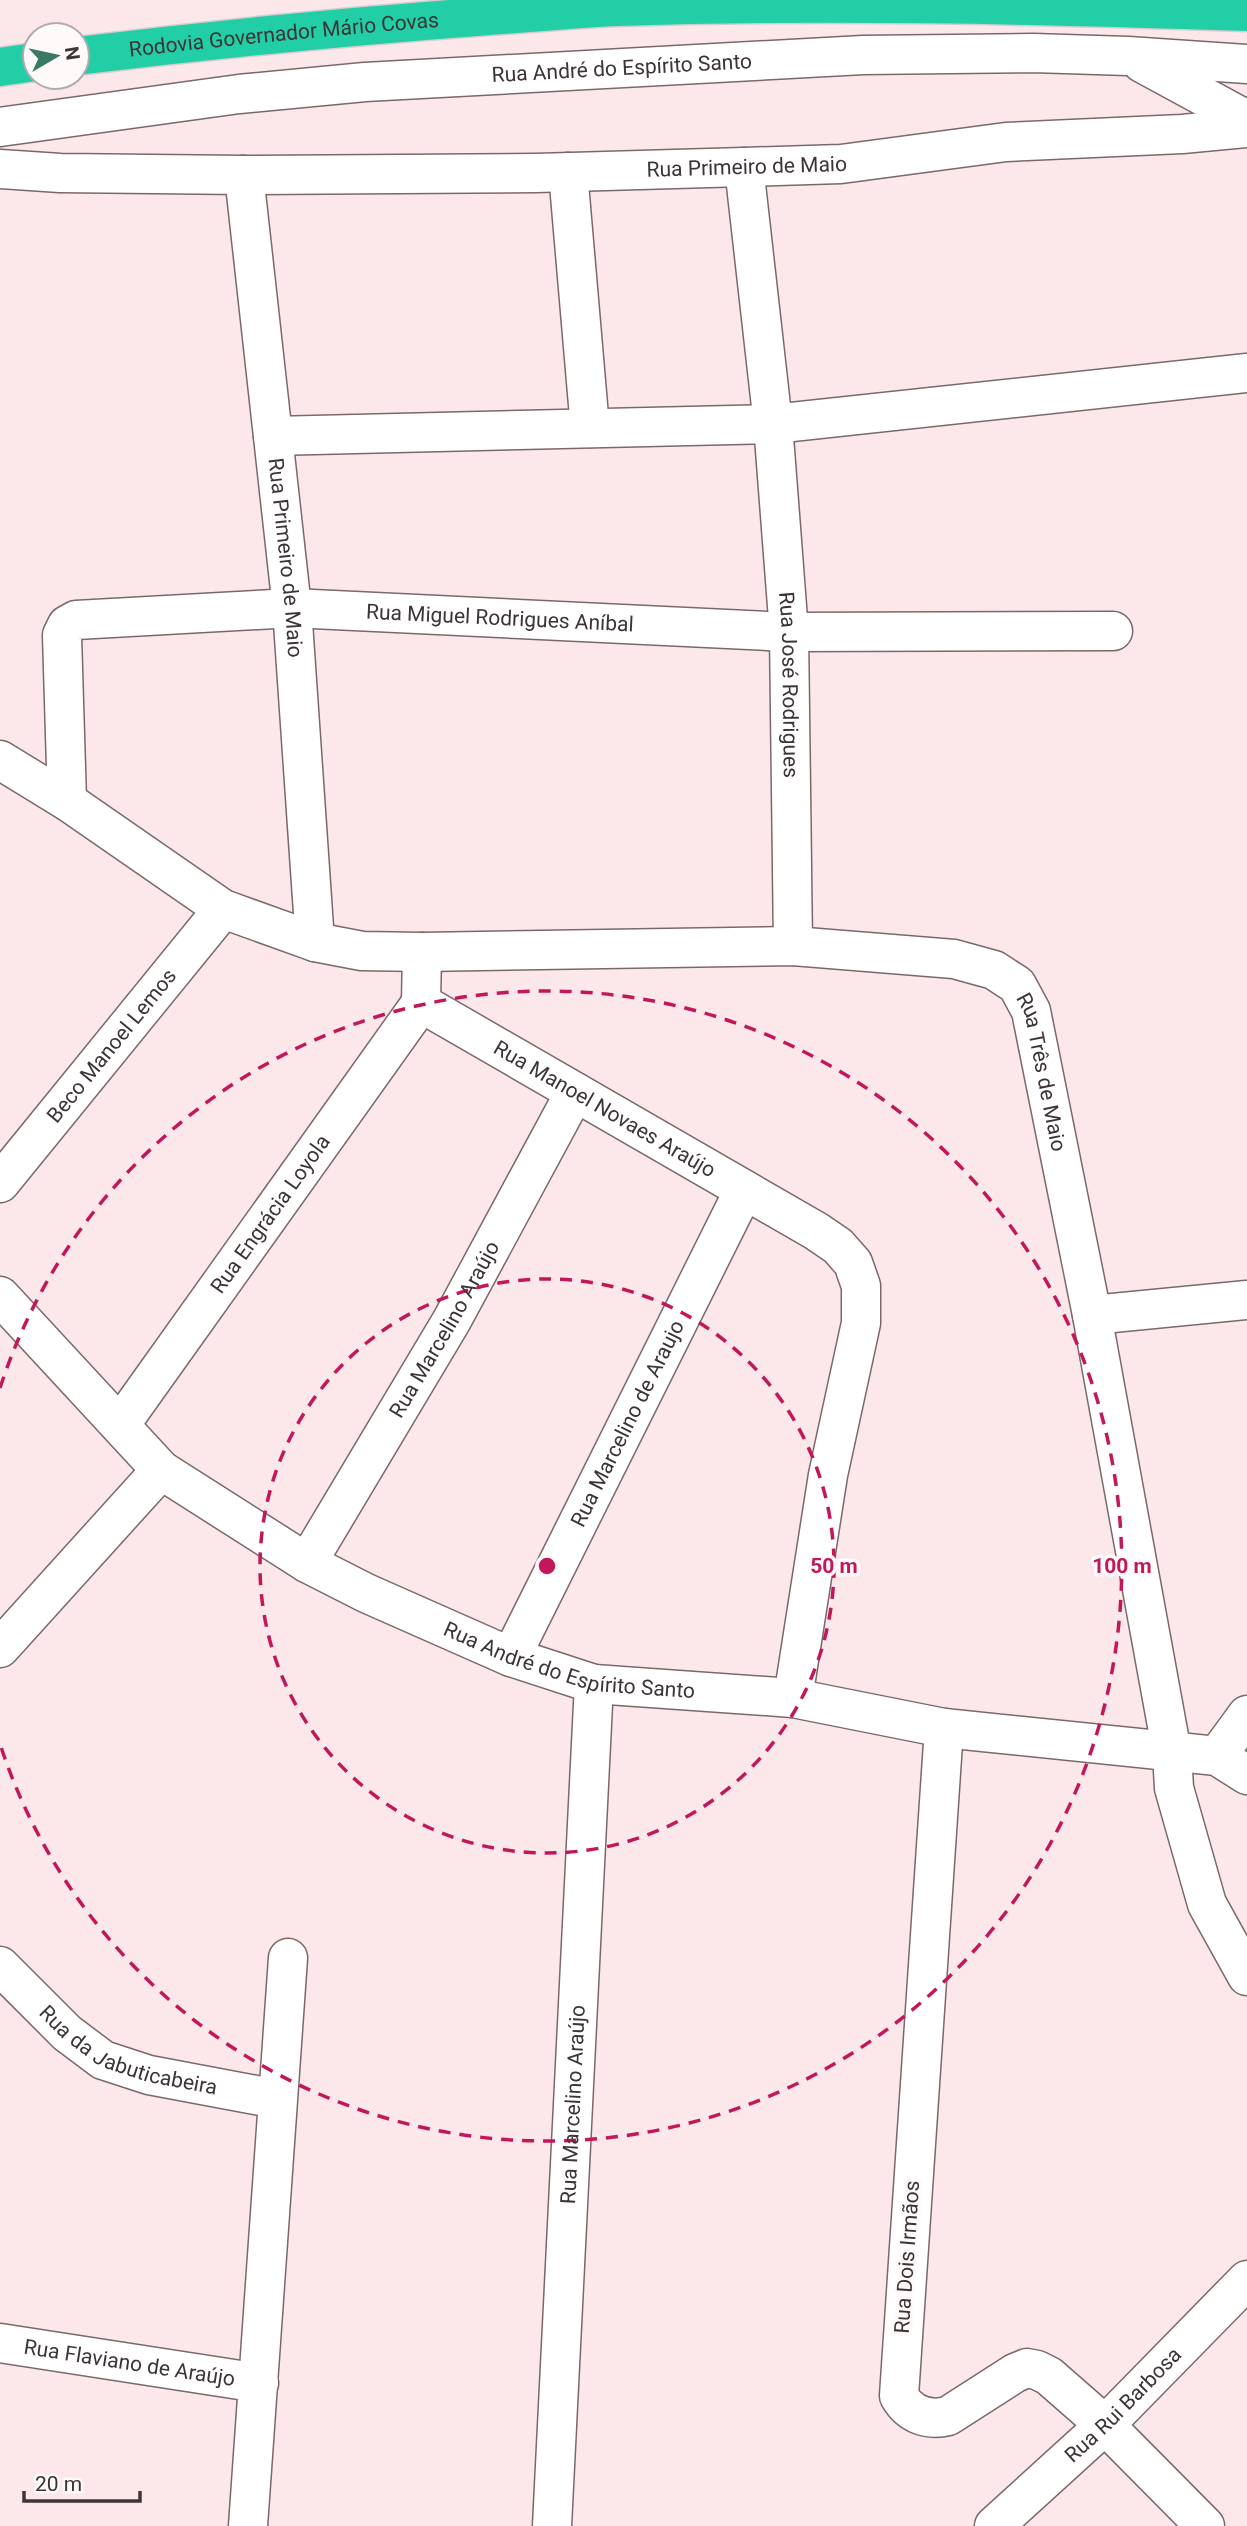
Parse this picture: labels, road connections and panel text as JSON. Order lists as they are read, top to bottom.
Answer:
{
  "streets": {
    "highway": ["Rodovia Governador Mário Covas"],
    "street": [
      "Rua André do Espírito Santo",
      "Rua Primeiro de Maio",
      "Rua Miguel Rodrigues Aníbal",
      "Rua José Rodrigues",
      "Beco Manoel Lemos",
      "Rua Três de Maio",
      "Rua Manoel Novaes Araújo",
      "Rua Engrácia Loyola",
      "Rua Marcelino Araújo",
      "Rua Marcelino de Araujo",
      "Rua da Jabuticabeira",
      "Rua Dois Irmãos",
      "Rua Flaviano de Araújo",
      "Rua Rui Barbosa"
    ]
  },
  "crossings": [
    ["Rua André do Espírito Santo", "Rua Três de Maio"],
    ["Rua André do Espírito Santo", "Rua Manoel Novaes Araújo"],
    ["Rua André do Espírito Santo", "Rua Engrácia Loyola"],
    ["Rua André do Espírito Santo", "Rua Marcelino Araújo"],
    ["Rua André do Espírito Santo", "Rua Marcelino de Araujo"],
    ["Rua André do Espírito Santo", "Rua Dois Irmãos"],
    ["Rua Primeiro de Maio", "Rua Miguel Rodrigues Aníbal"],
    ["Rua Primeiro de Maio", "Rua José Rodrigues"],
    ["Rua Miguel Rodrigues Aníbal", "Rua José Rodrigues"],
    ["Rua José Rodrigues", "Rua Três de Maio"],
    ["Rua Manoel Novaes Araújo", "Rua Engrácia Loyola"],
    ["Rua Manoel Novaes Araújo", "Rua Marcelino Araújo"],
    ["Rua Manoel Novaes Araújo", "Rua Marcelino de Araujo"],
    ["Rua Dois Irmãos", "Rua Rui Barbosa"]
  ],
  "scale_bar": "20 m",
  "north": "right",
  "rings": ["50 m", "100 m"]
}
